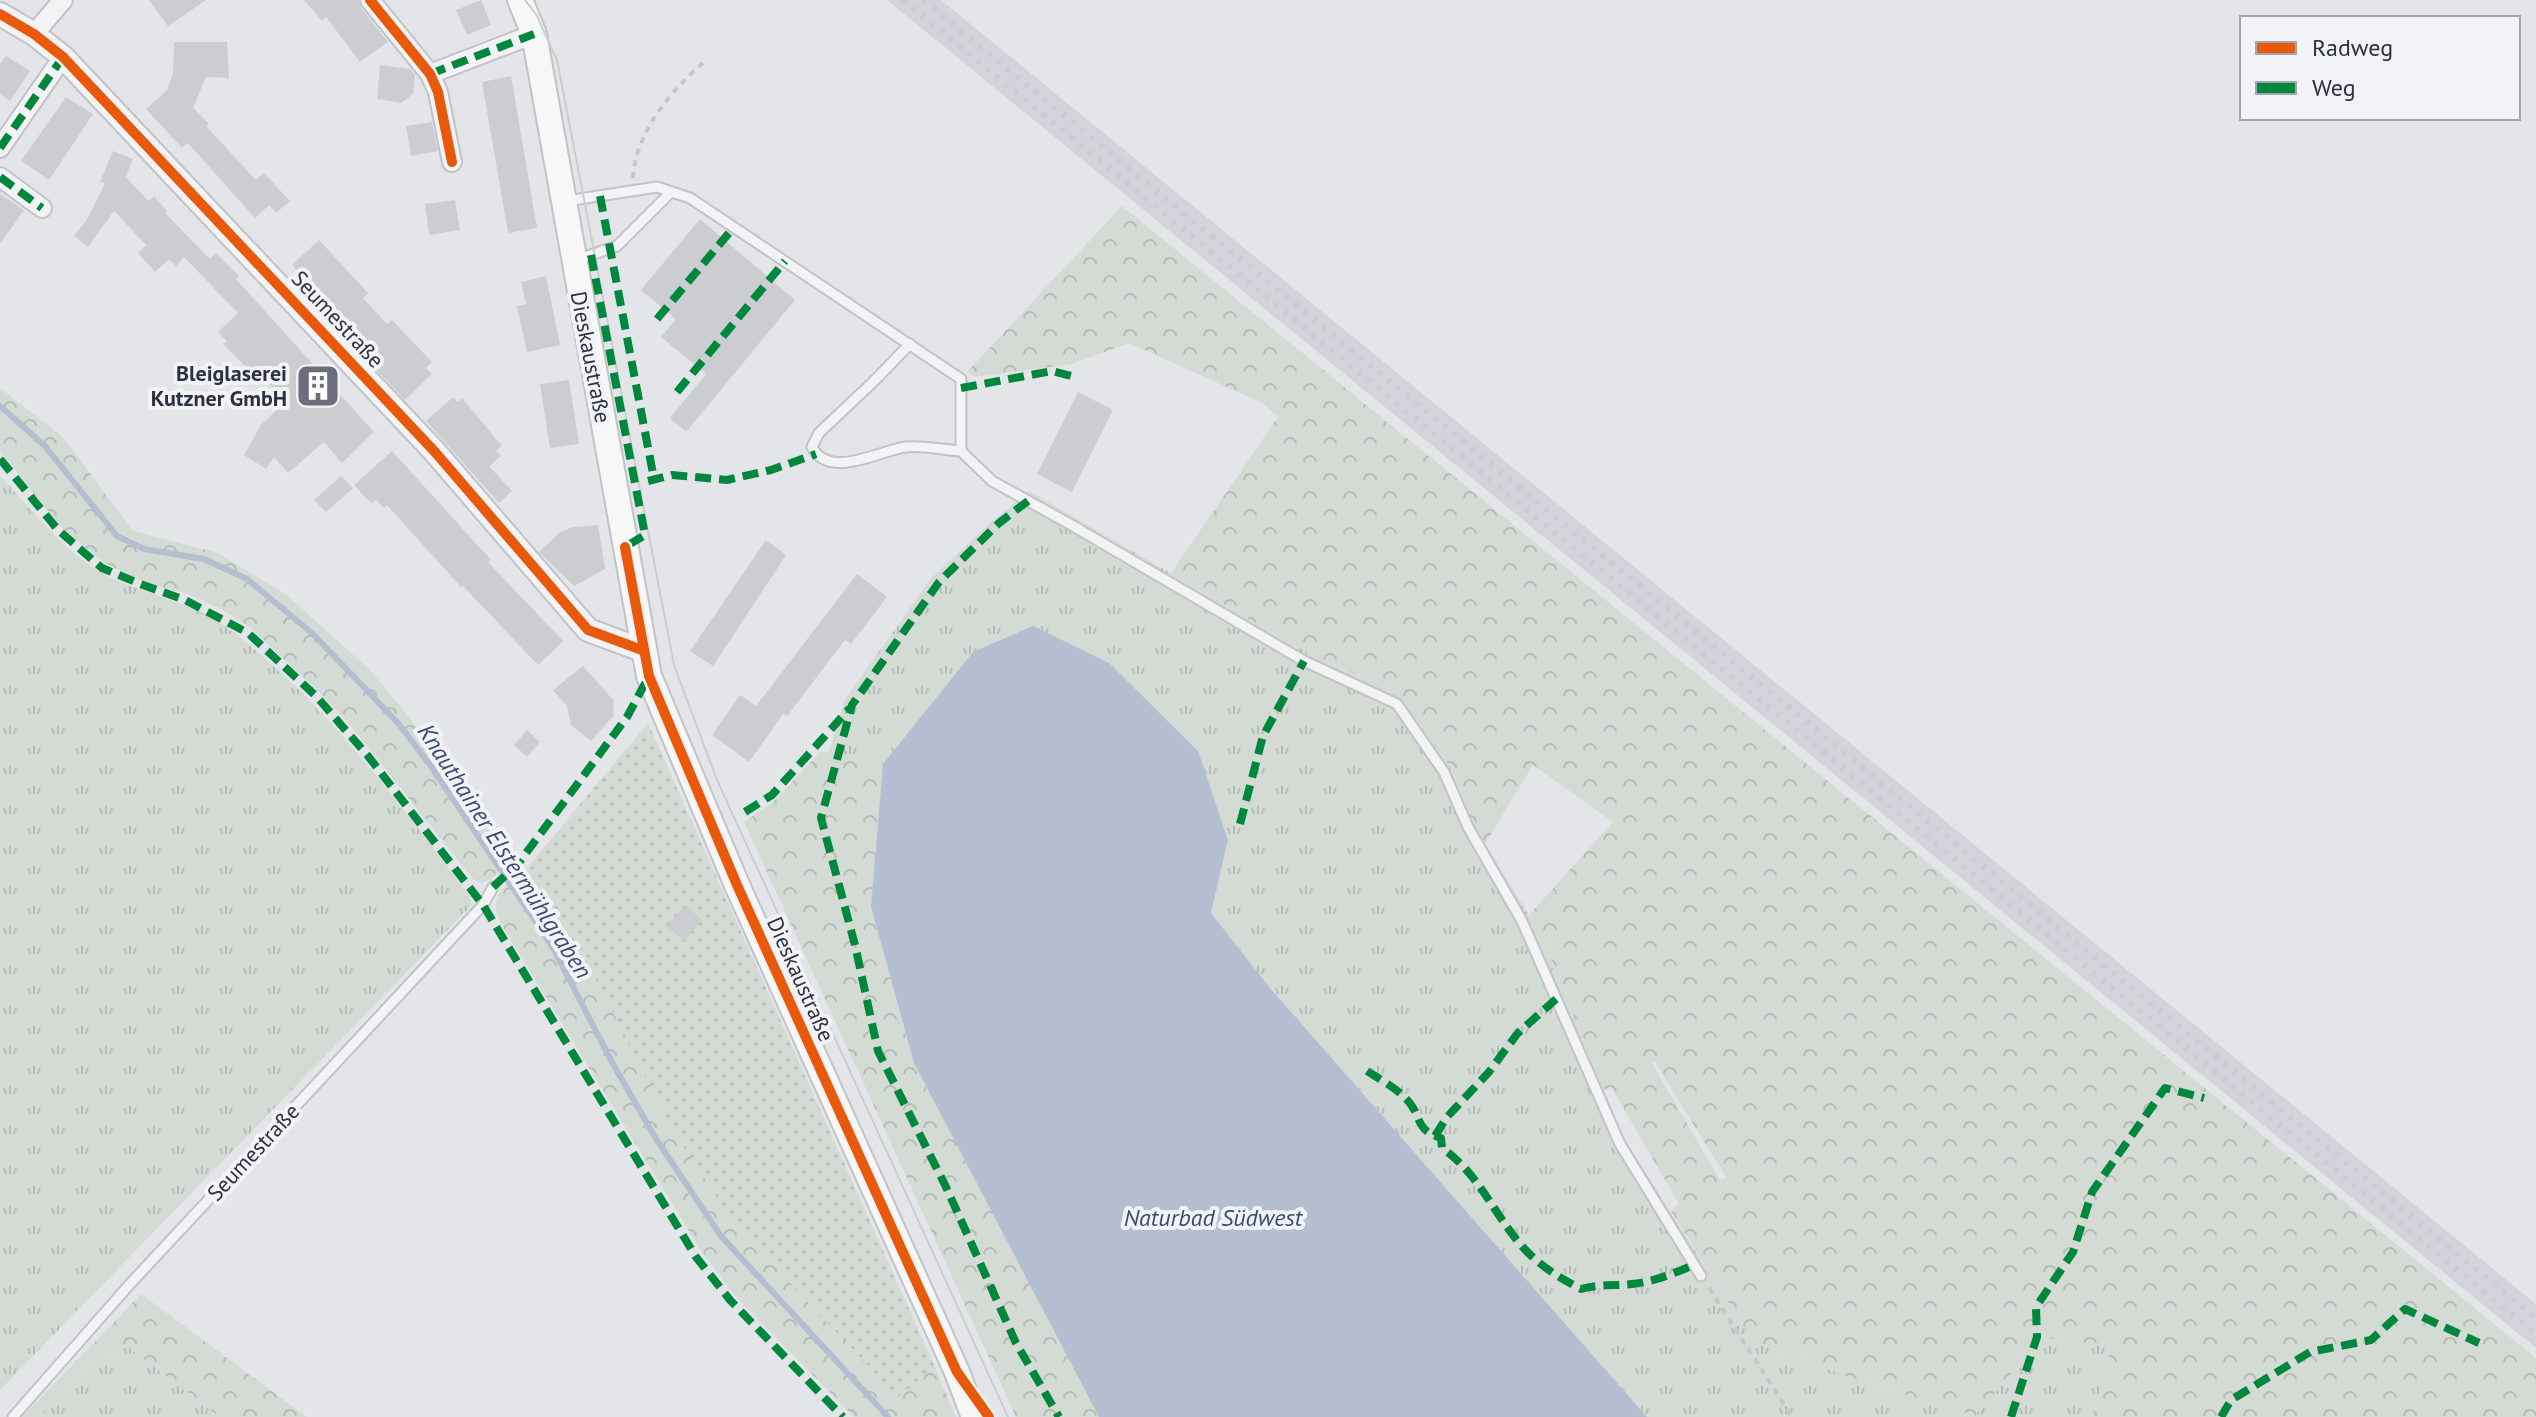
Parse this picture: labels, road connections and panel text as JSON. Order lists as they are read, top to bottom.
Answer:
{
  "streets": {
    "main road": ["Dieskaustraße"],
    "street": ["Seumestraße"]
  },
  "crossings": [
    ["Seumestraße", "Dieskaustraße"]
  ],
  "water": ["Knauthainer Elstermühlgraben", "Naturbad Südwest"],
  "places": {
    "building": ["Bleiglaserei Kutzner GmbH"]
  },
  "legend": ["Radweg", "Weg"]
}
